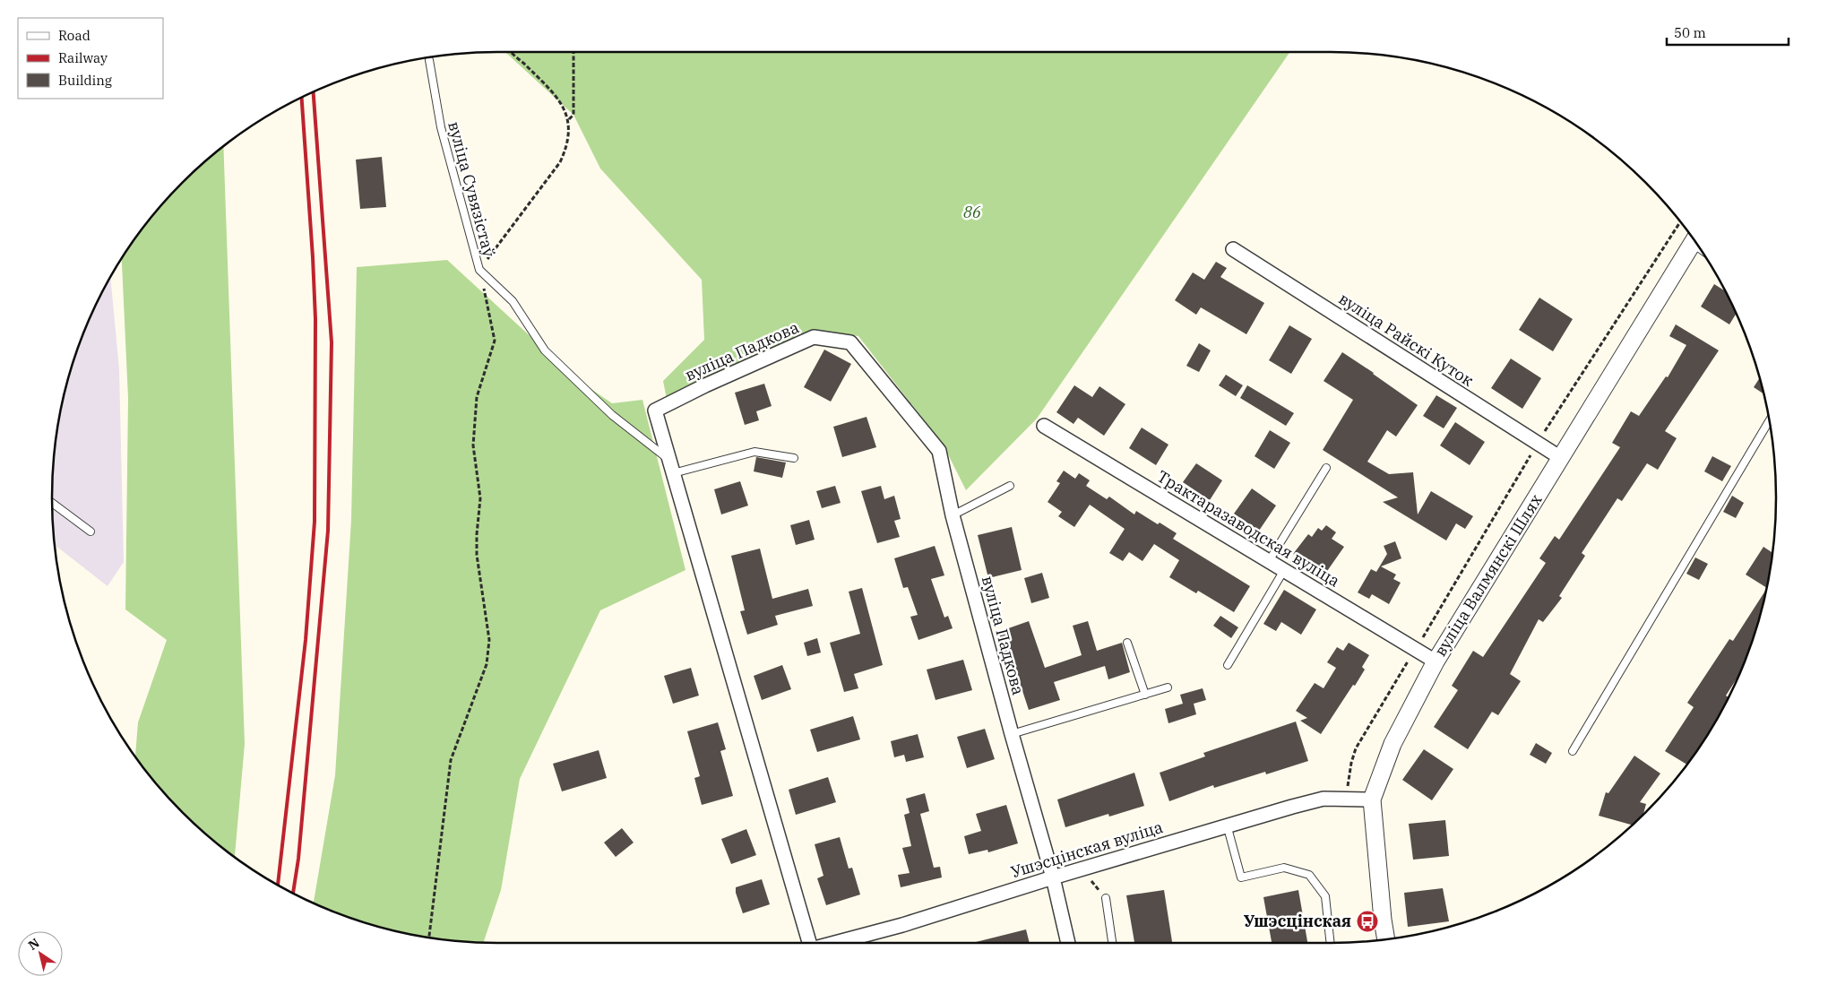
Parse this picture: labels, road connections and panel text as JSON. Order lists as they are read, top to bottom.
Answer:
{
  "streets": {
    "street": [
      "вуліца Райскі Куток",
      "вуліца Падкова",
      "Трактаразаводская вуліца",
      "вуліца Валмянскі Шлях",
      "Ушэсцінская вуліца"
    ],
    "lane": ["вуліца Сувязістаў"]
  },
  "crossings": [
    ["вуліца Сувязістаў", "вуліца Падкова"],
    ["вуліца Райскі Куток", "вуліца Валмянскі Шлях"],
    ["вуліца Падкова", "Ушэсцінская вуліца"],
    ["Трактаразаводская вуліца", "вуліца Валмянскі Шлях"],
    ["вуліца Валмянскі Шлях", "Ушэсцінская вуліца"]
  ],
  "parks": ["86"],
  "places": {
    "bus stop": ["Ушэсцінская"]
  },
  "legend": ["Road", "Railway", "Building"],
  "scale_bar": "50 m",
  "north": "top left"
}
